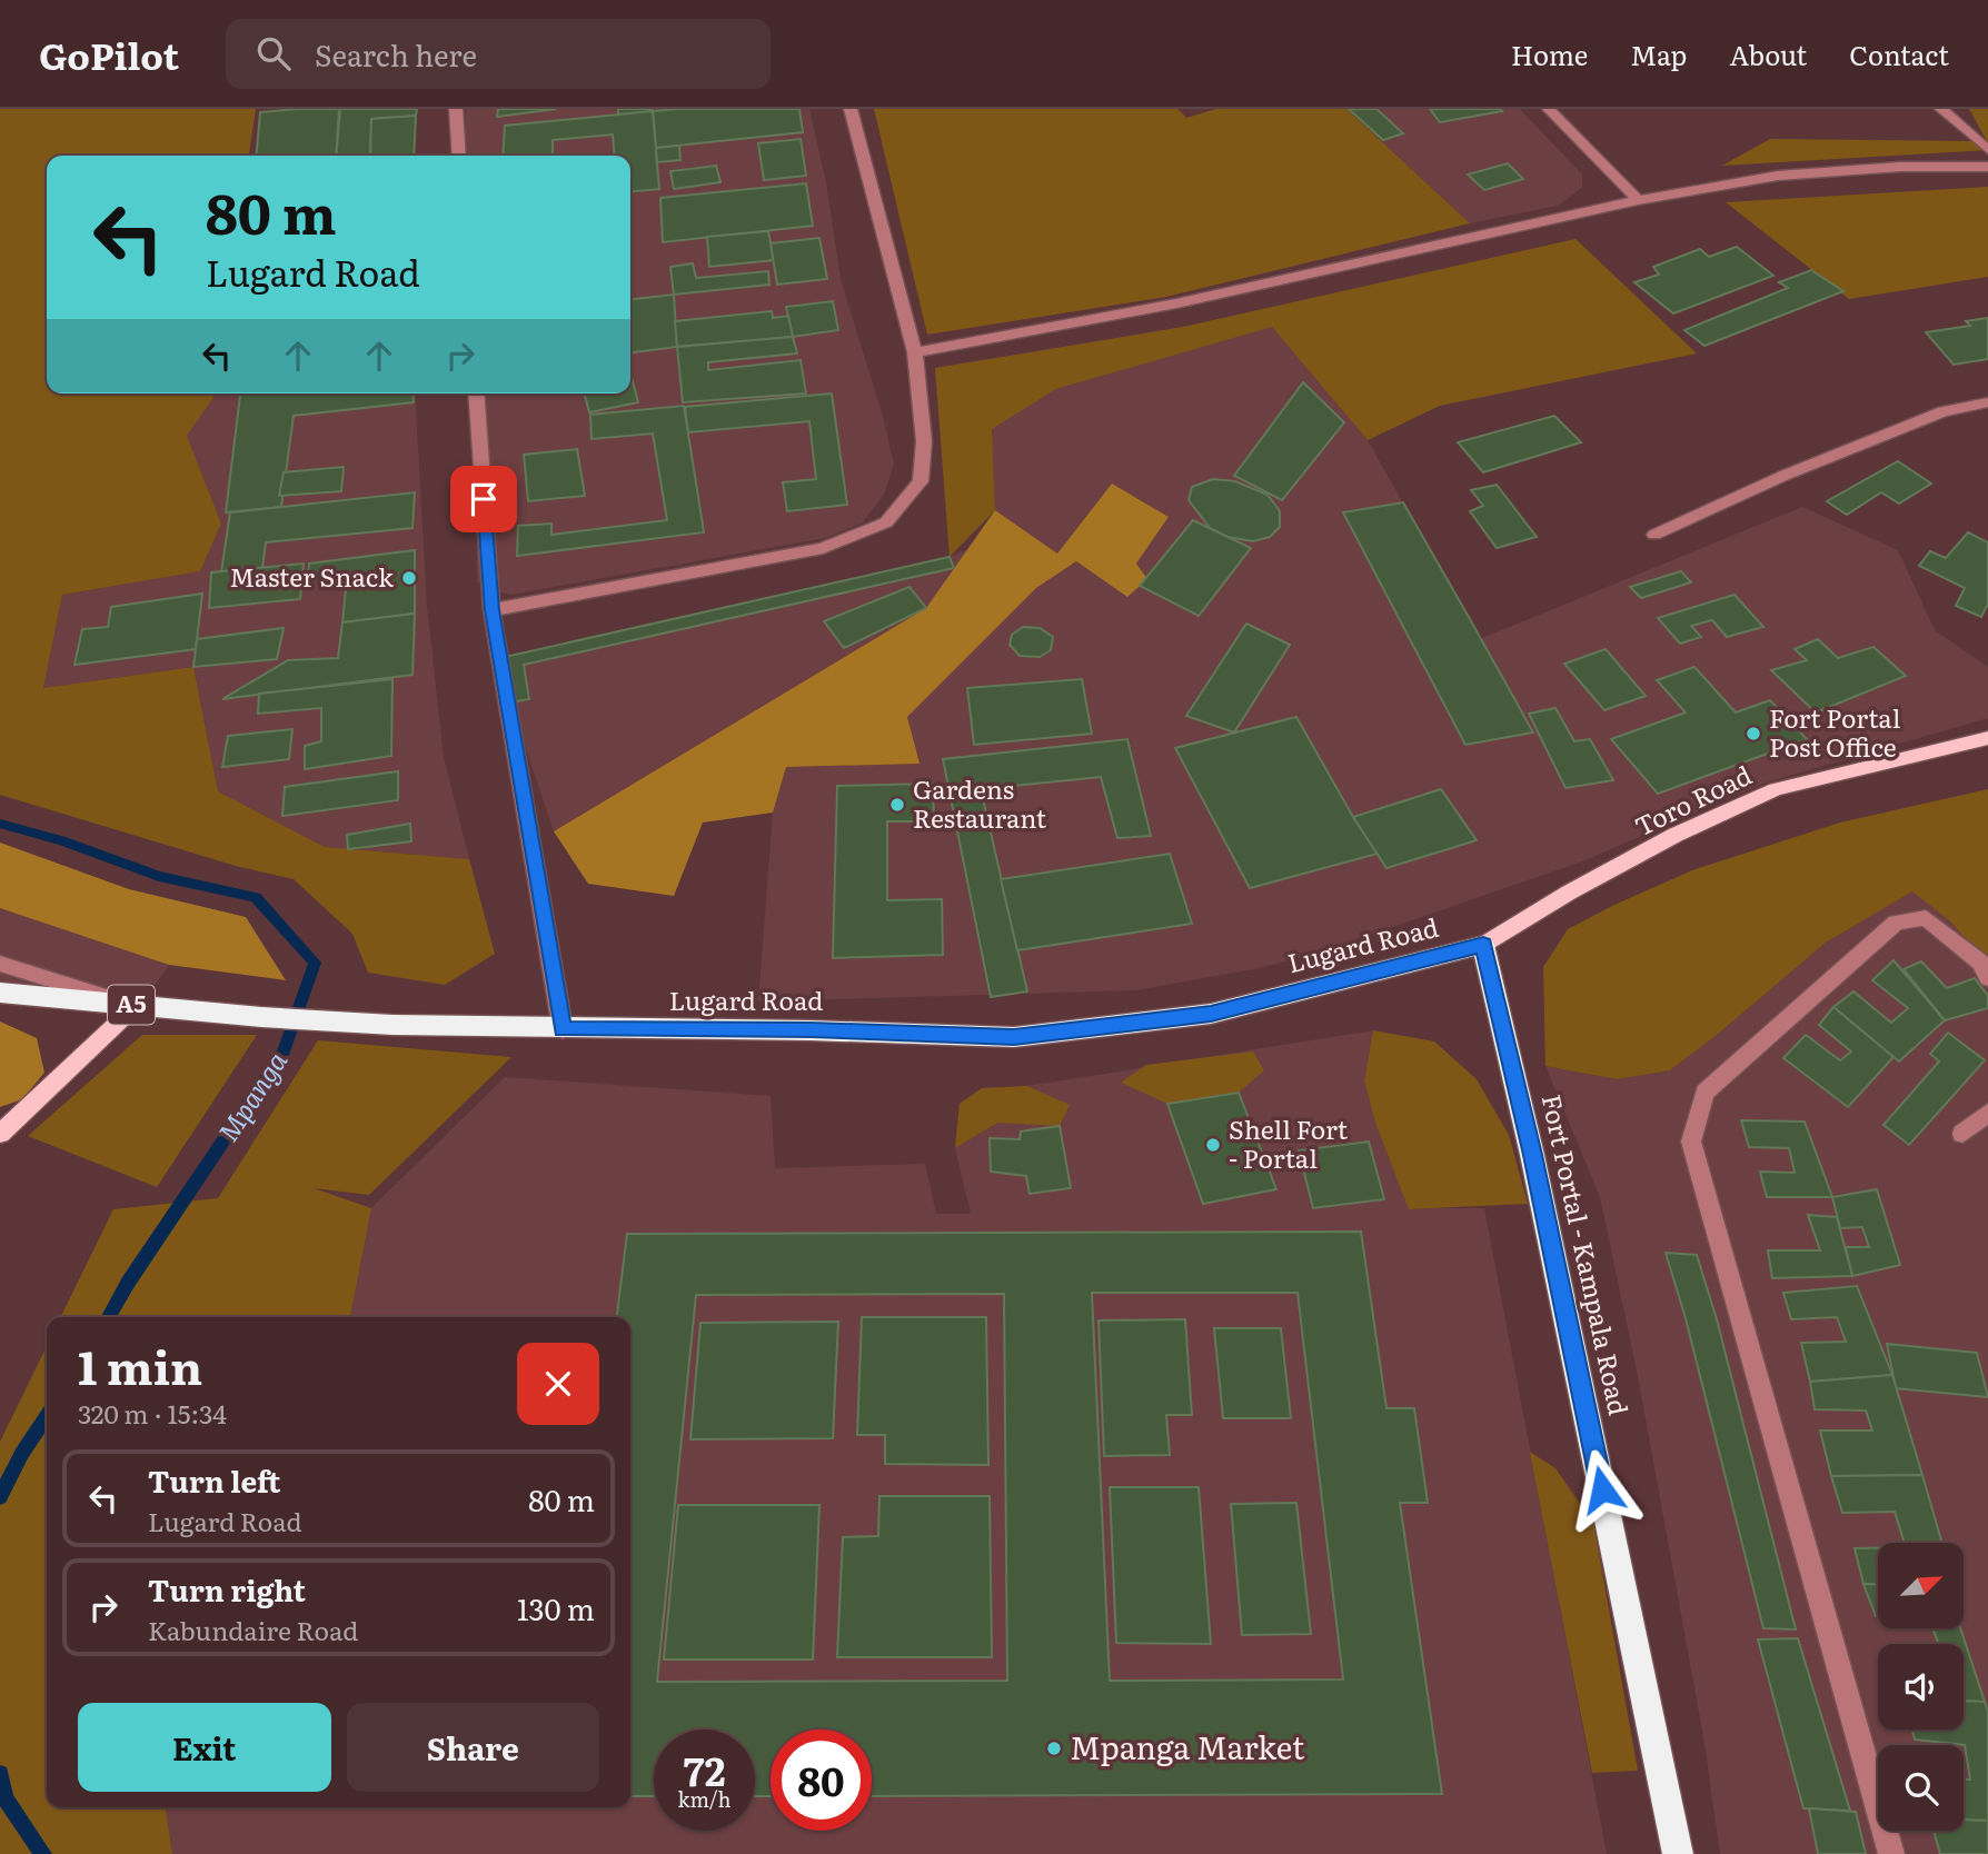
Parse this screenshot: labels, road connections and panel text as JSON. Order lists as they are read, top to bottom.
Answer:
{
  "streets": {
    "highway": ["Lugard Road", "A5", "Fort Portal - Kampala Road"],
    "main road": ["Toro Road"]
  },
  "crossings": [
    ["Toro Road", "Lugard Road"],
    ["Toro Road", "Fort Portal - Kampala Road"],
    ["Lugard Road", "Fort Portal - Kampala Road"]
  ],
  "water": ["Mpanga"],
  "places": [
    "Master Snack",
    "Fort Portal Post Office",
    "Gardens Restaurant",
    "Shell Fort - Portal",
    "Mpanga Market"
  ],
  "north": "top right",
  "page": {
    "header": "GoPilot",
    "search": "Search here",
    "nav": [
      "Home",
      "Map",
      "About",
      "Contact"
    ],
    "turn": ["80 m", "Lugard Road"],
    "heading": ["1 min", "320 m · 15:34"],
    "list": [
      {
        "name": "Turn left",
        "note": "Lugard Road",
        "value": "80 m"
      },
      {
        "name": "Turn right",
        "note": "Kabundaire Road",
        "value": "130 m"
      }
    ],
    "buttons": ["Exit", "Share"],
    "speed": "72 km/h",
    "limit": "80"
  }
}
